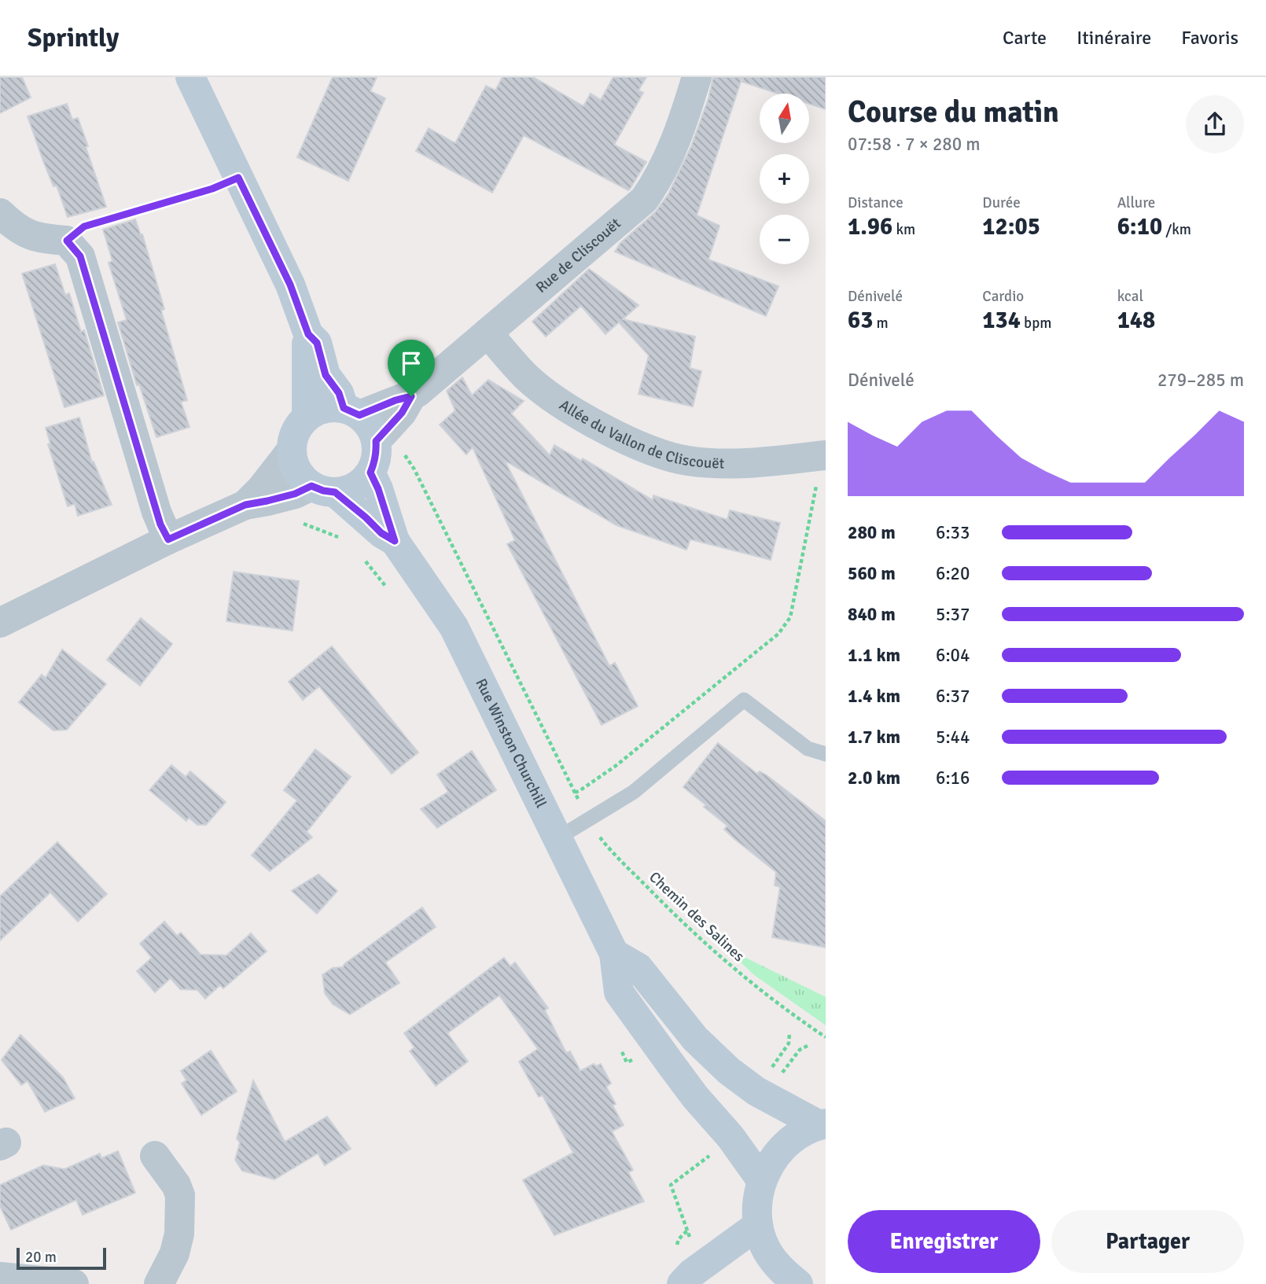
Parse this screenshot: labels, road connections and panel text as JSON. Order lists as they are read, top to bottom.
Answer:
{
  "streets": {
    "main road": ["Rue Winston Churchill"],
    "street": ["Rue de Cliscouët", "Allée du Vallon de Cliscouët"],
    "path": ["Chemin des Salines"]
  },
  "crossings": [
    ["Rue de Cliscouët", "Allée du Vallon de Cliscouët"],
    ["Rue de Cliscouët", "Rue Winston Churchill"],
    ["Allée du Vallon de Cliscouët", "Chemin des Salines"]
  ],
  "scale_bar": "20 m",
  "north": "top",
  "page": {
    "header": "Sprintly",
    "nav": ["Carte", "Itinéraire", "Favoris"],
    "heading": ["Course du matin", "07:58 · 7 × 280 m"],
    "map_buttons": ["+", "−"],
    "stats": [
      ["Distance", "1.96 km"],
      ["Durée", "12:05"],
      ["Allure", "6:10 /km"],
      ["Dénivelé", "63 m"],
      ["Cardio", "134 bpm"],
      ["kcal", "148"]
    ],
    "chart": ["Dénivelé", "279–285 m"],
    "list": [
      {
        "name": "280 m",
        "note": "6:33"
      },
      {
        "name": "560 m",
        "note": "6:20"
      },
      {
        "name": "840 m",
        "note": "5:37"
      },
      {
        "name": "1.1 km",
        "note": "6:04"
      },
      {
        "name": "1.4 km",
        "note": "6:37"
      },
      {
        "name": "1.7 km",
        "note": "5:44"
      },
      {
        "name": "2.0 km",
        "note": "6:16"
      }
    ],
    "buttons": ["Enregistrer", "Partager"],
    "scale": "20 m"
  }
}
